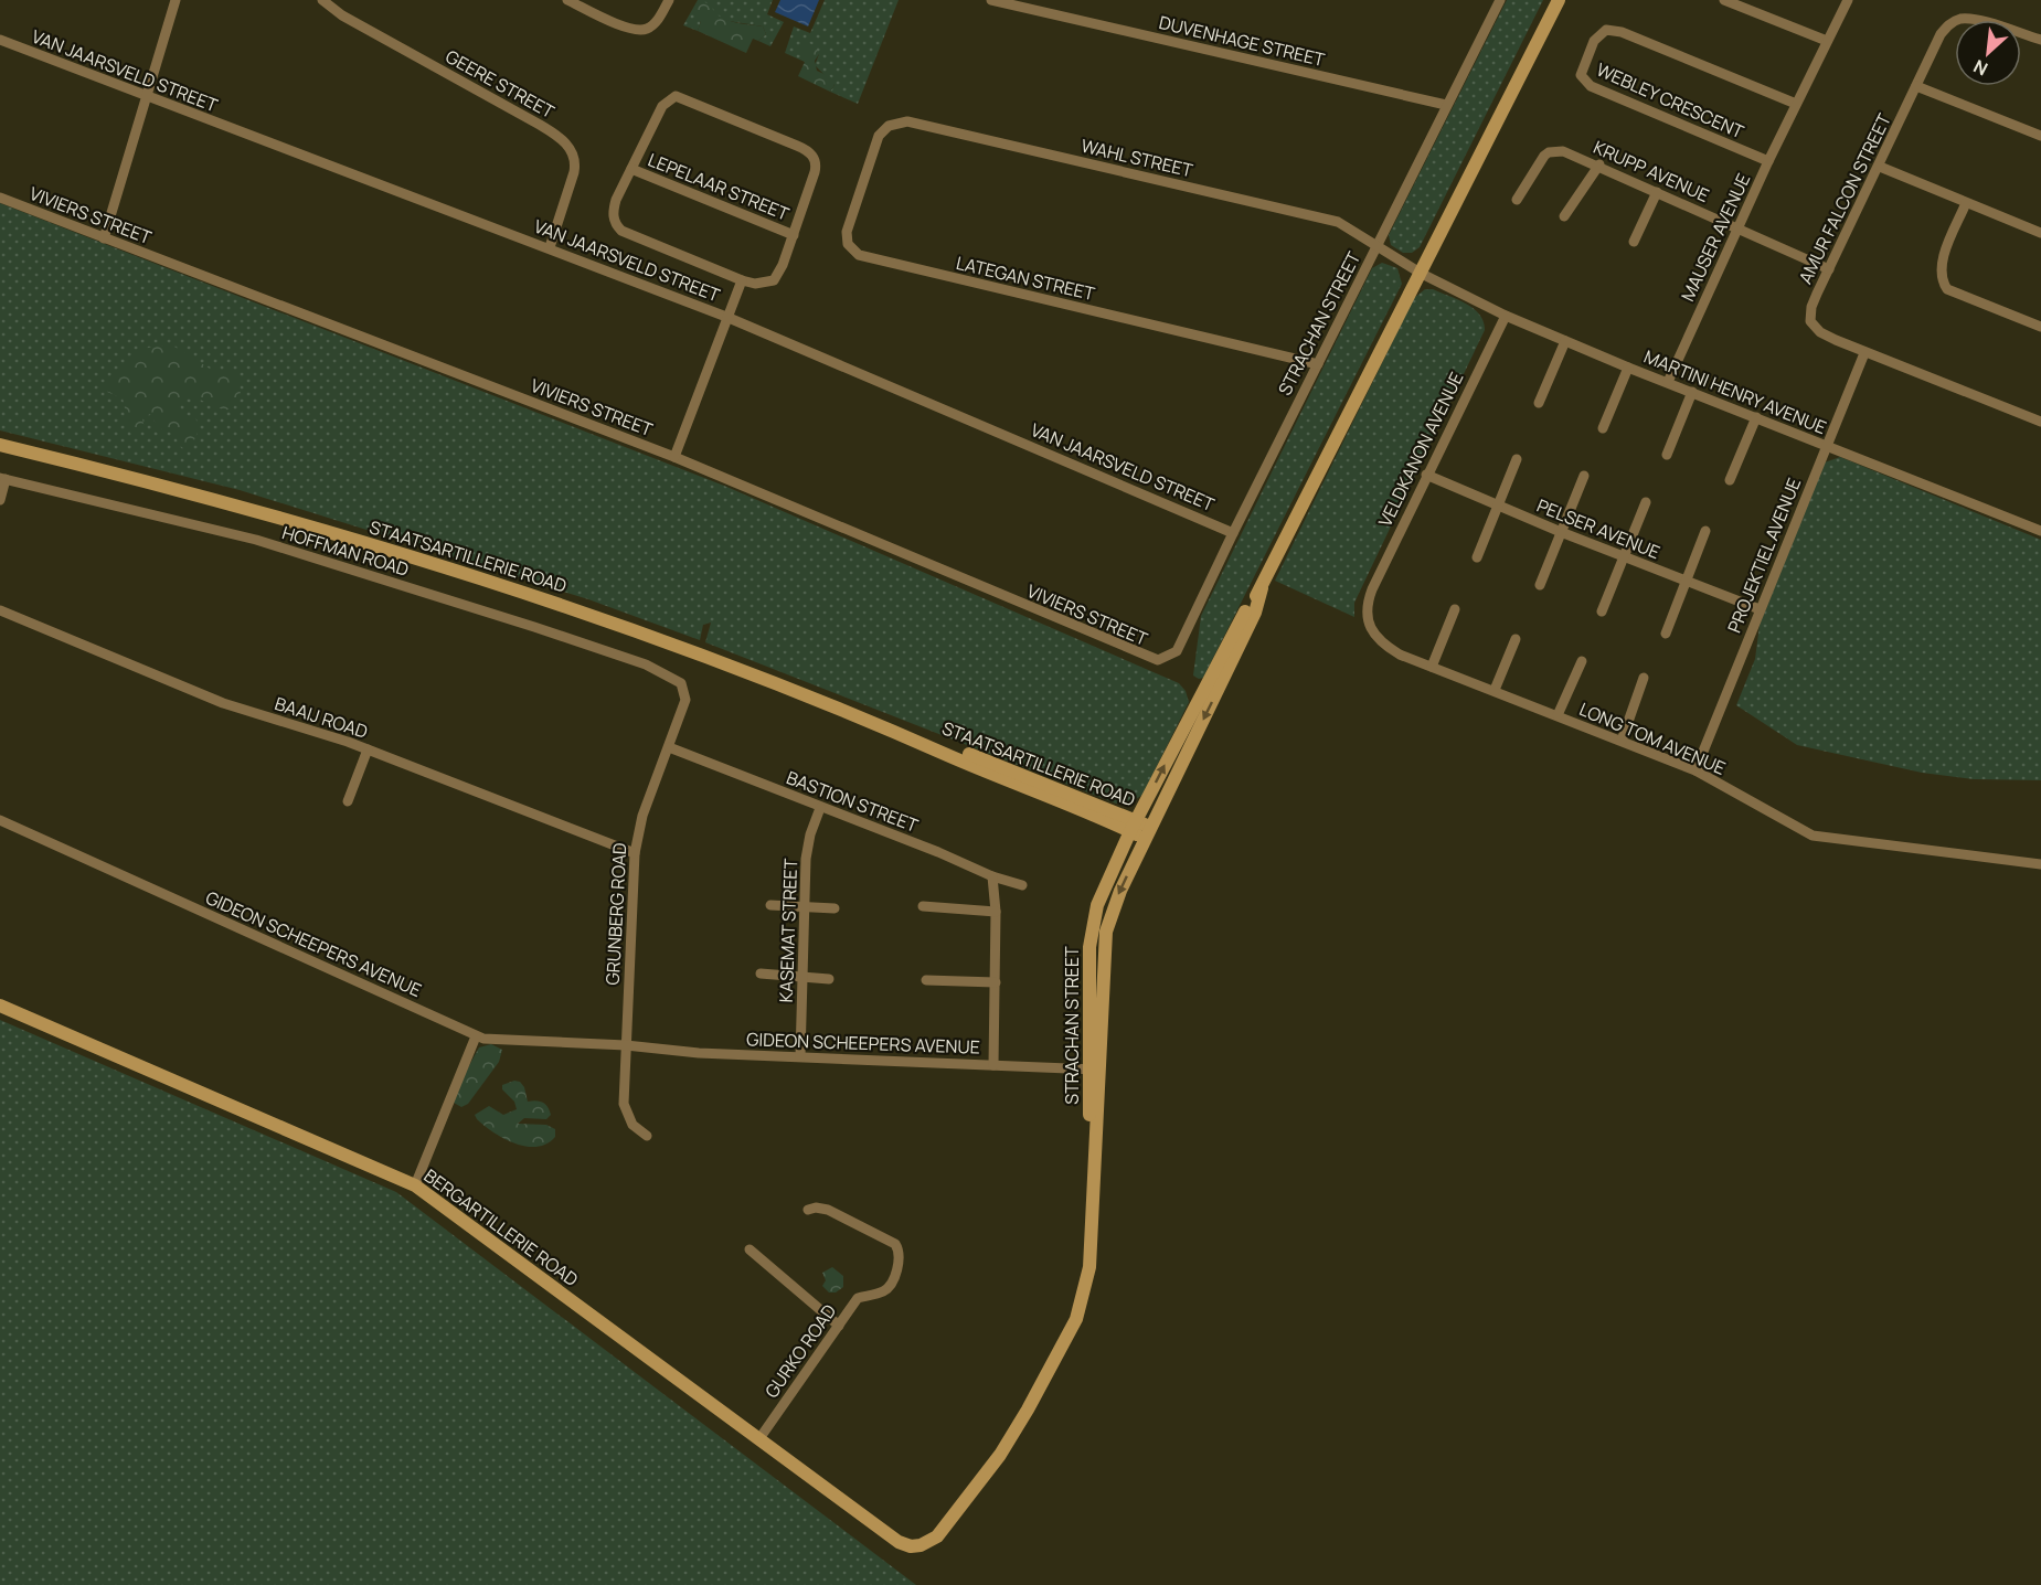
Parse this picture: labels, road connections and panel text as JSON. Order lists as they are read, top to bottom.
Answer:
{
  "streets": {
    "street": [
      "DUVENHAGE STREET",
      "VAN JAARSVELD STREET",
      "GEERE STREET",
      "WEBLEY CRESCENT",
      "WAHL STREET",
      "KRUPP AVENUE",
      "LEPELAAR STREET",
      "AMUR FALCON STREET",
      "VIVIERS STREET",
      "MAUSER AVENUE",
      "LATEGAN STREET",
      "STRACHAN STREET",
      "MARTINI HENRY AVENUE",
      "VELDKANON AVENUE",
      "PELSER AVENUE",
      "HOFFMAN ROAD",
      "PROJEKTIEL AVENUE",
      "STAATSARTILLERIE ROAD",
      "BAAIJ ROAD",
      "LONG TOM AVENUE",
      "BASTION STREET",
      "GRUNBERG ROAD",
      "KASEMAT STREET",
      "GIDEON SCHEEPERS AVENUE",
      "BERGARTILLERIE ROAD",
      "GURKO ROAD"
    ]
  },
  "crossings": [
    ["DUVENHAGE STREET", "STRACHAN STREET"],
    ["VAN JAARSVELD STREET", "GEERE STREET"],
    ["VAN JAARSVELD STREET", "STRACHAN STREET"],
    ["WEBLEY CRESCENT", "MAUSER AVENUE"],
    ["WAHL STREET", "LATEGAN STREET"],
    ["WAHL STREET", "STRACHAN STREET"],
    ["WAHL STREET", "MARTINI HENRY AVENUE"],
    ["KRUPP AVENUE", "AMUR FALCON STREET"],
    ["KRUPP AVENUE", "MAUSER AVENUE"],
    ["AMUR FALCON STREET", "PROJEKTIEL AVENUE"],
    ["VIVIERS STREET", "STRACHAN STREET"],
    ["MAUSER AVENUE", "MARTINI HENRY AVENUE"],
    ["LATEGAN STREET", "STRACHAN STREET"],
    ["STRACHAN STREET", "MARTINI HENRY AVENUE"],
    ["STRACHAN STREET", "STAATSARTILLERIE ROAD"],
    ["STRACHAN STREET", "GIDEON SCHEEPERS AVENUE"],
    ["STRACHAN STREET", "BERGARTILLERIE ROAD"],
    ["MARTINI HENRY AVENUE", "VELDKANON AVENUE"],
    ["MARTINI HENRY AVENUE", "PROJEKTIEL AVENUE"],
    ["VELDKANON AVENUE", "PELSER AVENUE"],
    ["VELDKANON AVENUE", "LONG TOM AVENUE"],
    ["PELSER AVENUE", "PROJEKTIEL AVENUE"],
    ["HOFFMAN ROAD", "GRUNBERG ROAD"],
    ["PROJEKTIEL AVENUE", "LONG TOM AVENUE"],
    ["BAAIJ ROAD", "GRUNBERG ROAD"],
    ["BASTION STREET", "GRUNBERG ROAD"],
    ["BASTION STREET", "KASEMAT STREET"],
    ["GRUNBERG ROAD", "GIDEON SCHEEPERS AVENUE"],
    ["KASEMAT STREET", "GIDEON SCHEEPERS AVENUE"],
    ["BERGARTILLERIE ROAD", "GURKO ROAD"]
  ],
  "north": "bottom left"
}
